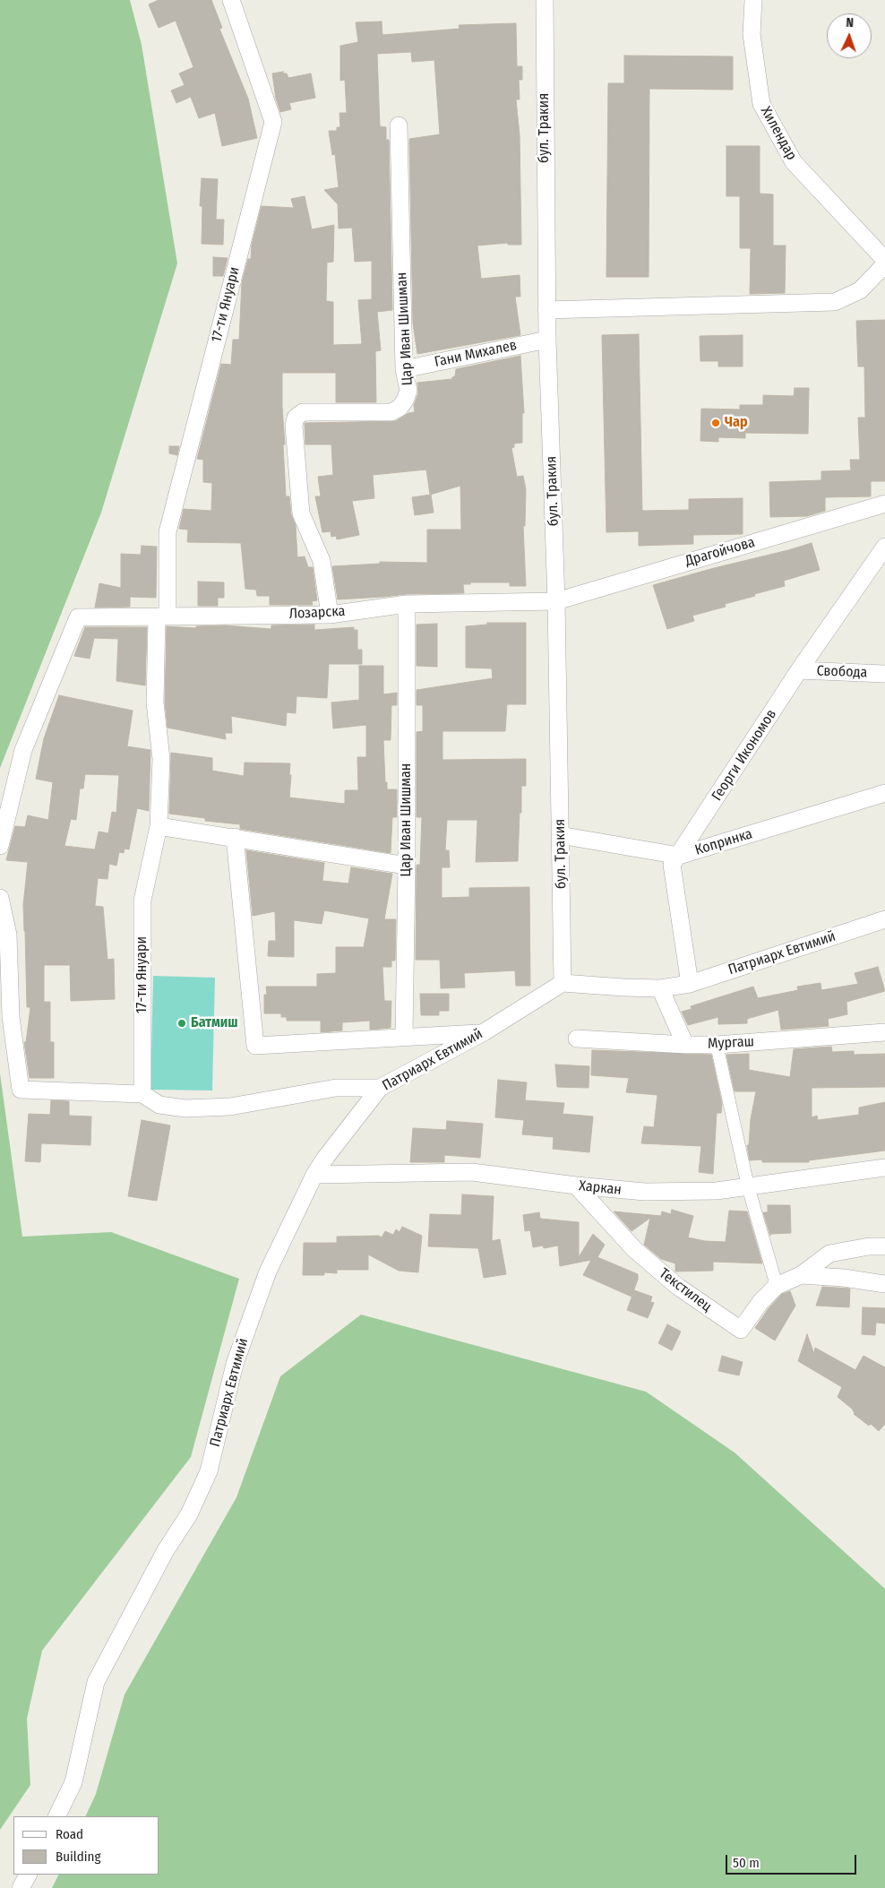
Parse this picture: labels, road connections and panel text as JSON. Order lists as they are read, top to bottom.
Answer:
{
  "streets": {
    "street": [
      "бул. Тракия",
      "Хилендар",
      "17-ти Януари",
      "Цар Иван Шишман",
      "Гани Михалев",
      "Драгойчова",
      "Лозарска",
      "Свобода",
      "Георги Икономов",
      "Копринка",
      "Патриарх Евтимий",
      "Мургаш",
      "Харкан",
      "Текстилец"
    ]
  },
  "crossings": [
    ["бул. Тракия", "Гани Михалев"],
    ["бул. Тракия", "Драгойчова"],
    ["бул. Тракия", "Лозарска"],
    ["бул. Тракия", "Копринка"],
    ["бул. Тракия", "Патриарх Евтимий"],
    ["17-ти Януари", "Лозарска"],
    ["Цар Иван Шишман", "Гани Михалев"],
    ["Цар Иван Шишман", "Лозарска"],
    ["Драгойчова", "Лозарска"],
    ["Свобода", "Георги Икономов"],
    ["Георги Икономов", "Копринка"],
    ["Георги Икономов", "Патриарх Евтимий"],
    ["Патриарх Евтимий", "Харкан"],
    ["Харкан", "Текстилец"]
  ],
  "places": ["Чар", "Батмиш"],
  "legend": ["Road", "Building"],
  "scale_bar": "50 m",
  "north": "top"
}
